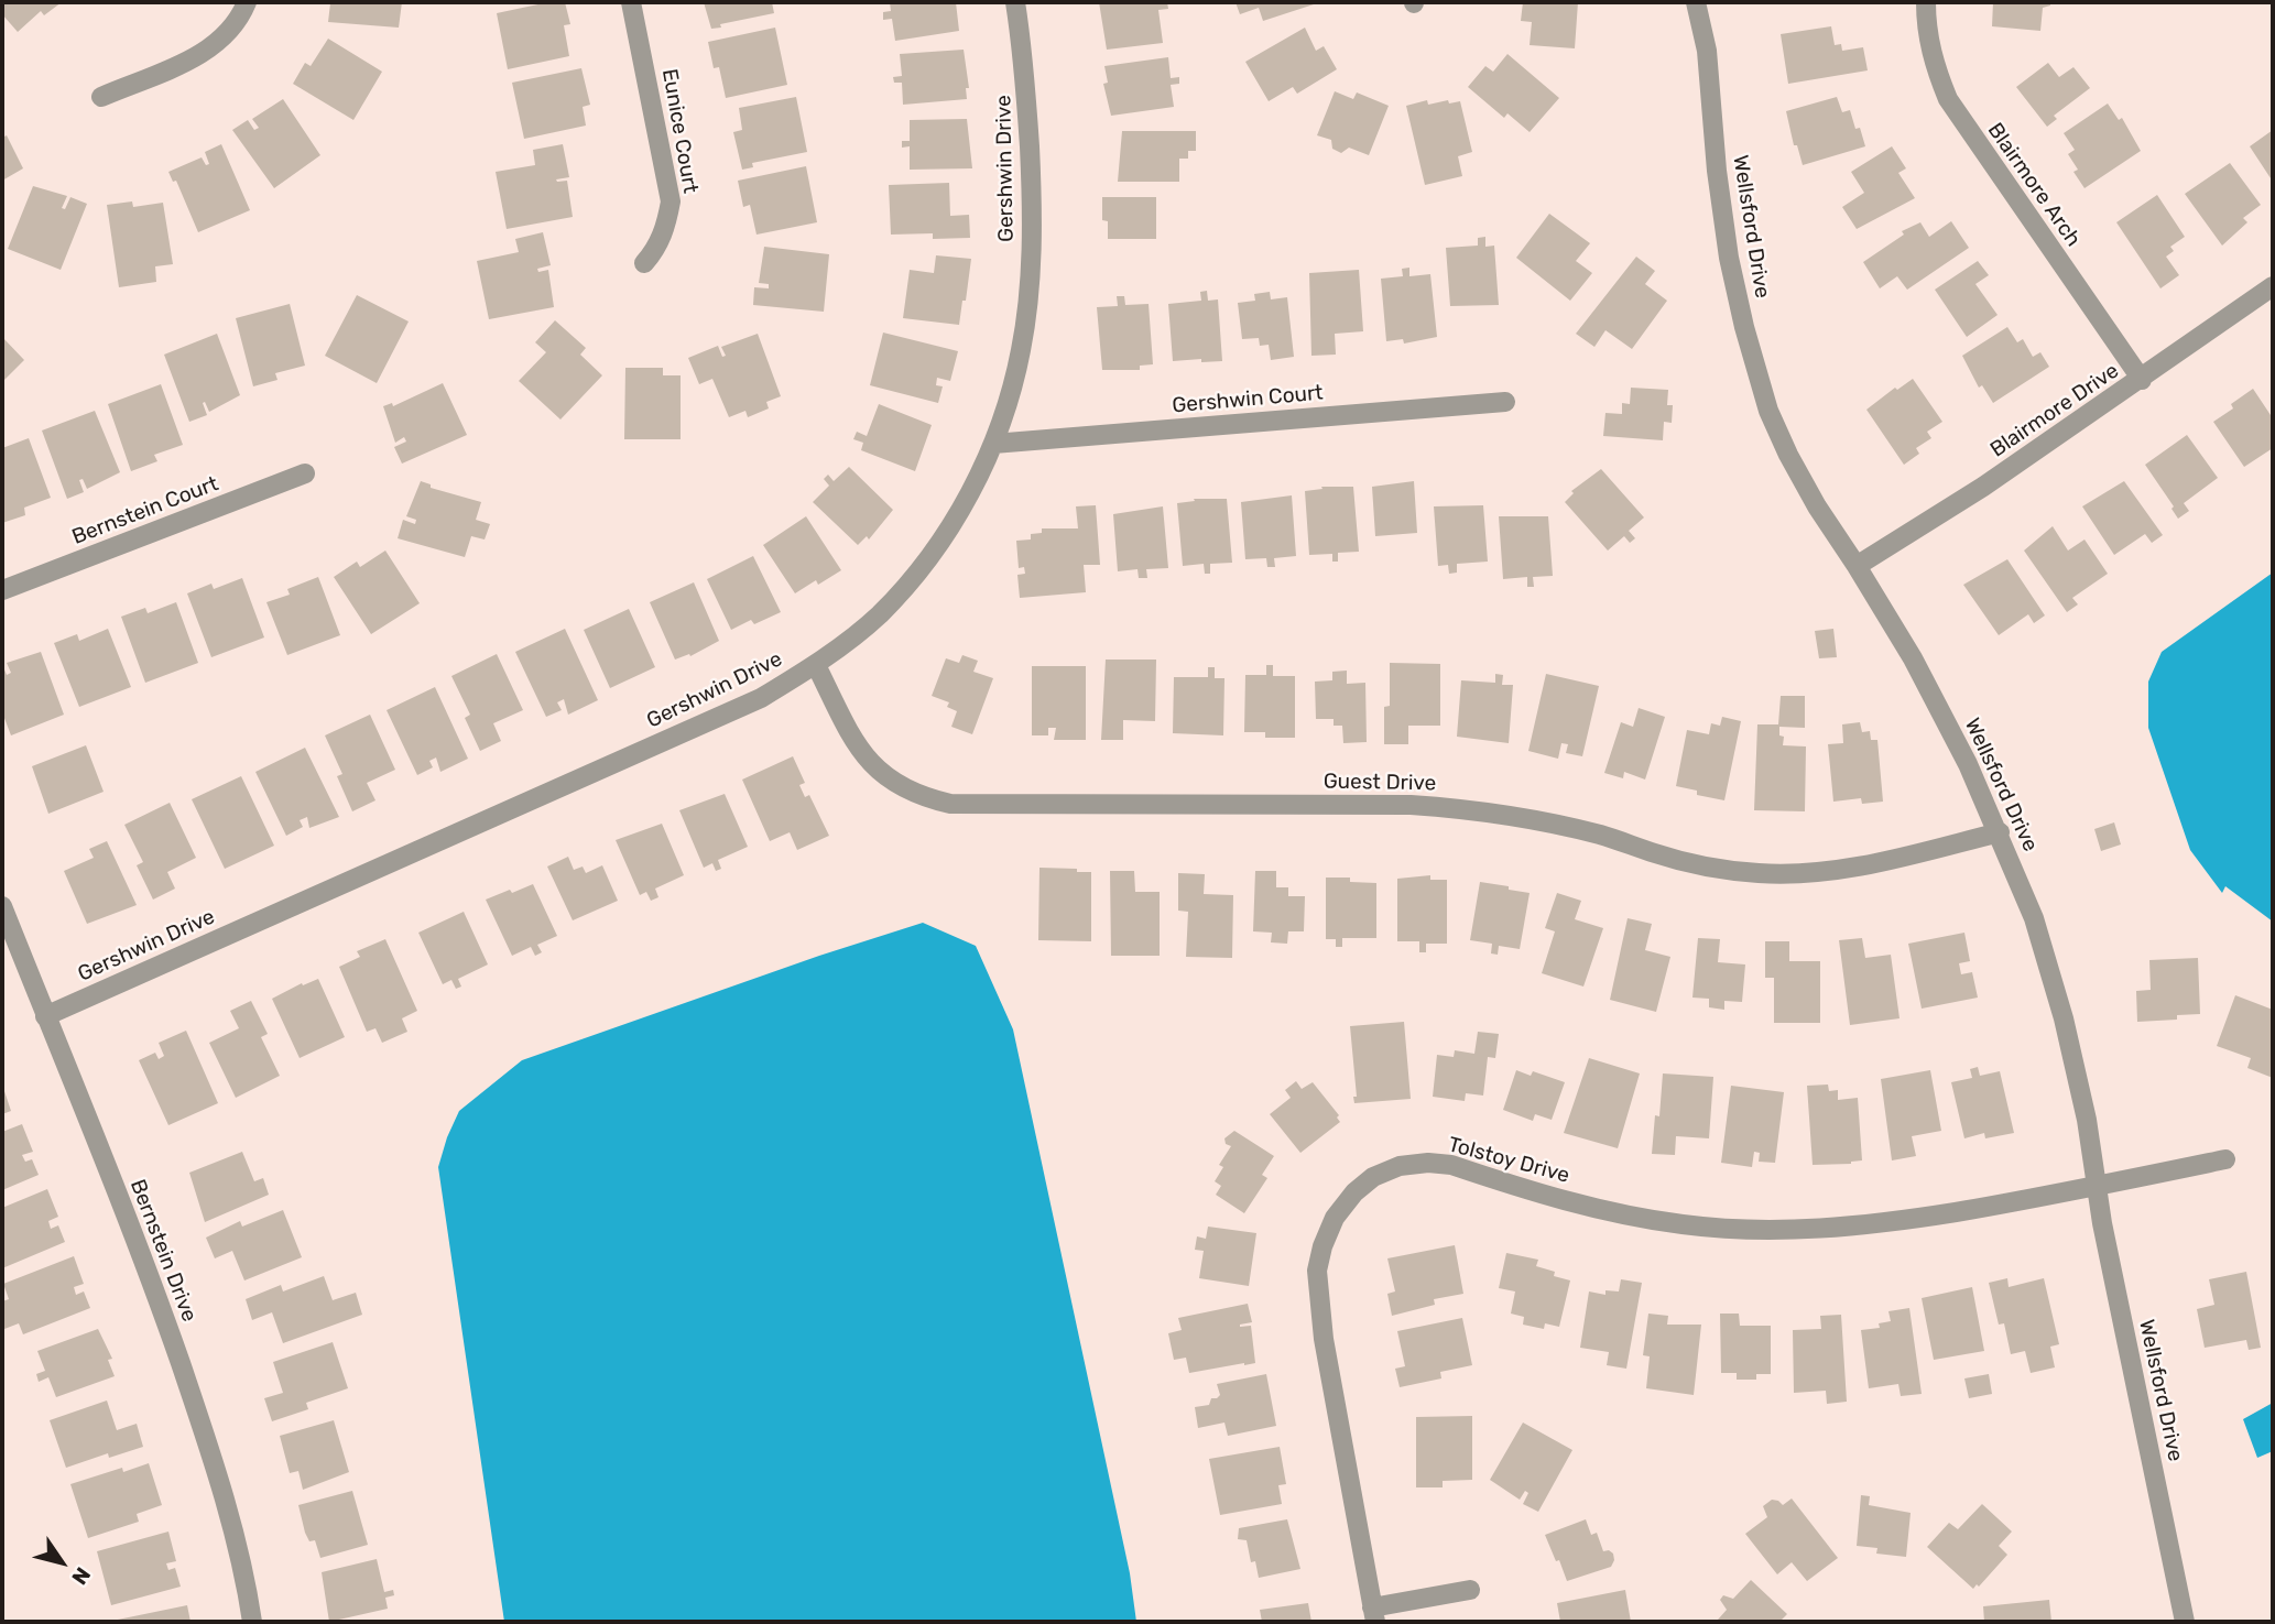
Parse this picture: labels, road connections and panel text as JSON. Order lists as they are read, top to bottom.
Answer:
{
  "streets": {
    "street": [
      "Eunice Court",
      "Gershwin Drive",
      "Blairmore Arch",
      "Wellsford Drive",
      "Gershwin Court",
      "Blairmore Drive",
      "Bernstein Court",
      "Guest Drive",
      "Tolstoy Drive",
      "Bernstein Drive"
    ]
  },
  "crossings": [
    ["Gershwin Drive", "Gershwin Court"],
    ["Gershwin Drive", "Guest Drive"],
    ["Gershwin Drive", "Bernstein Drive"],
    ["Blairmore Arch", "Blairmore Drive"],
    ["Wellsford Drive", "Blairmore Drive"],
    ["Wellsford Drive", "Guest Drive"],
    ["Wellsford Drive", "Tolstoy Drive"]
  ],
  "north": "bottom right"
}
